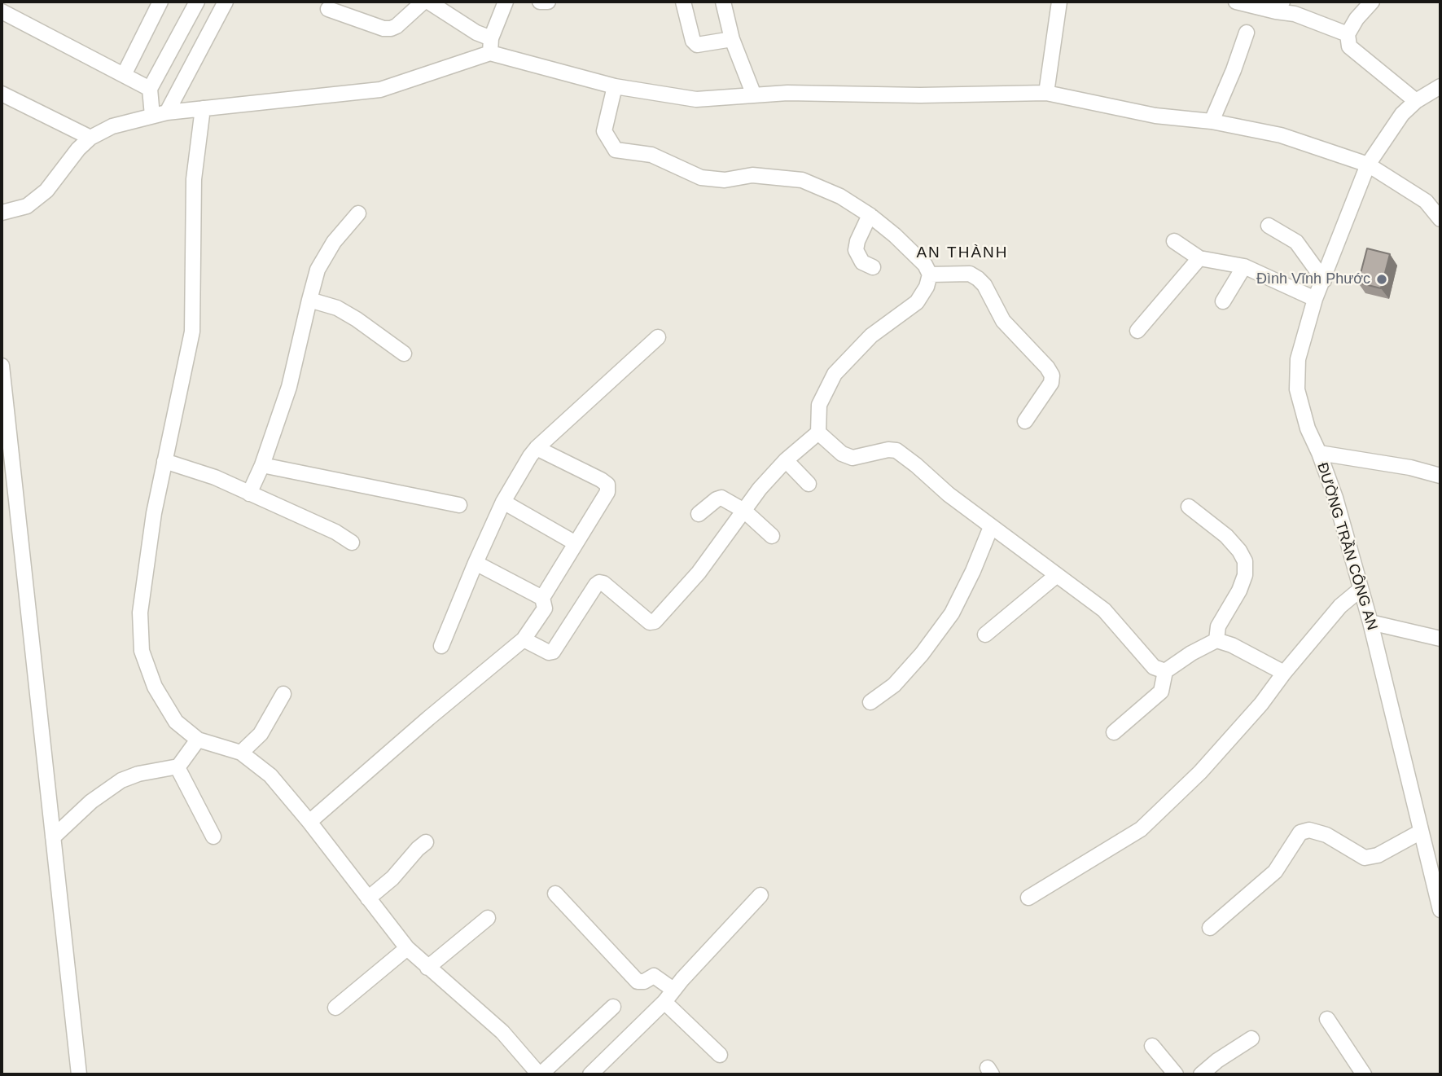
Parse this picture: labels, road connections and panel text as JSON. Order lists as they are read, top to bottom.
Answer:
{
  "streets": {
    "street": ["ĐƯỜNG TRẦN CÔNG AN"]
  },
  "districts": ["AN THÀNH"],
  "places": ["Đình Vĩnh Phước"]
}
